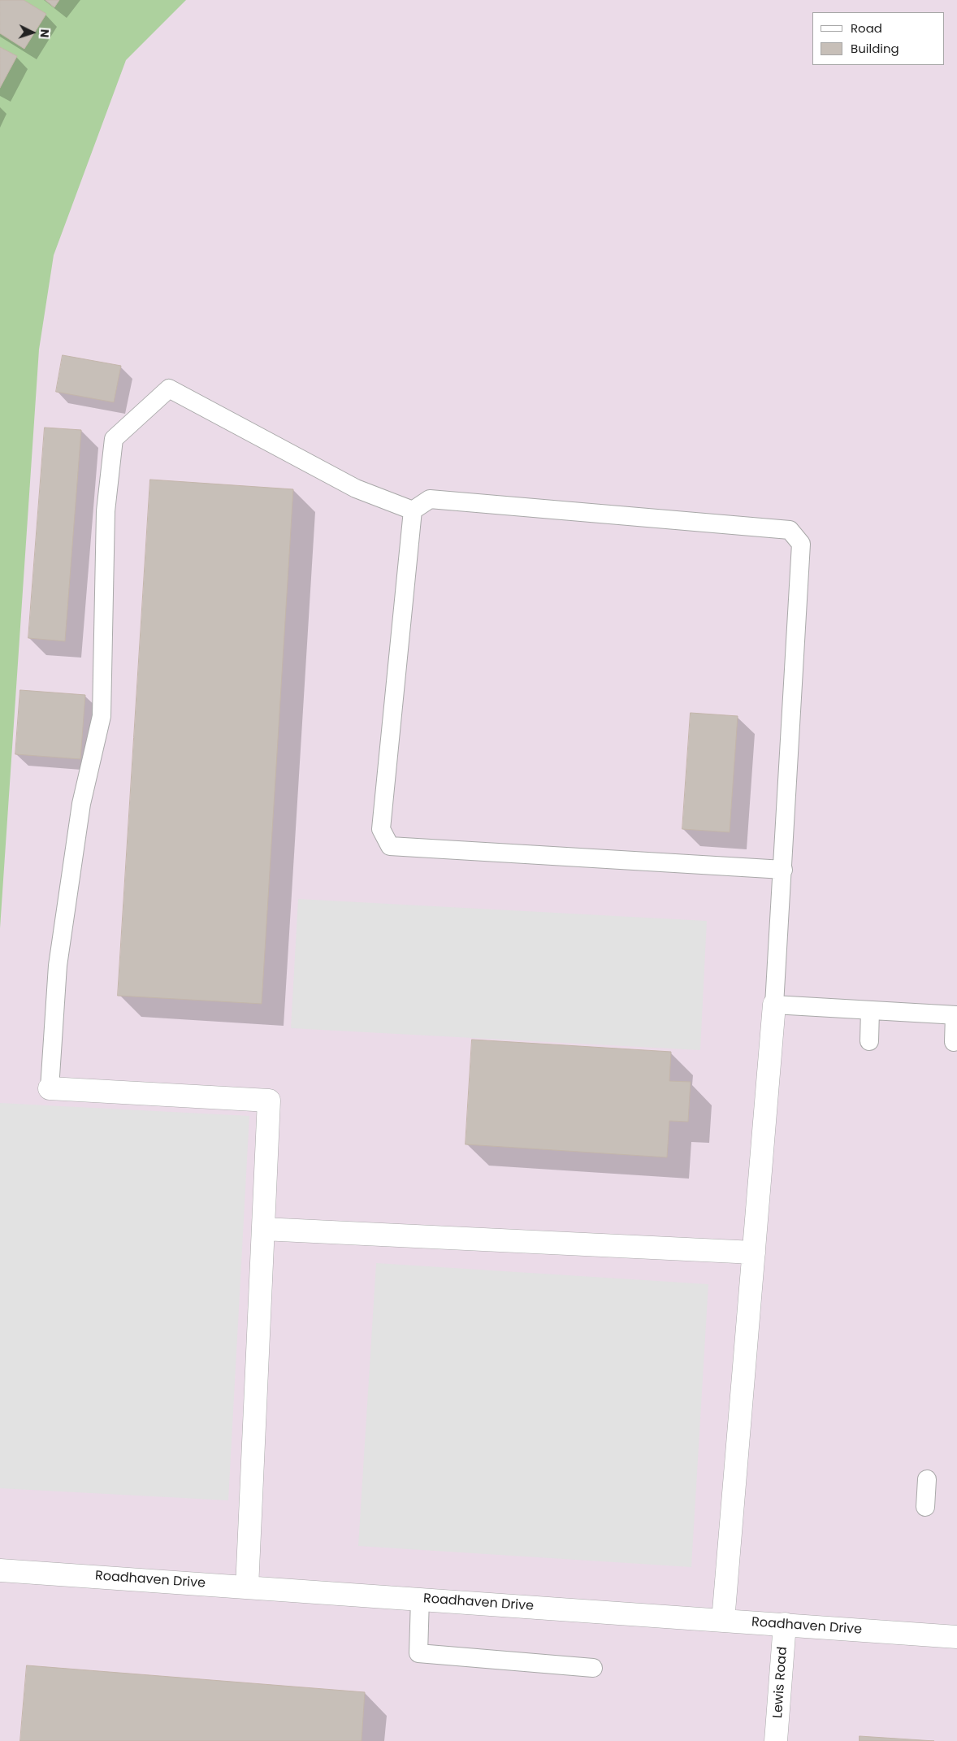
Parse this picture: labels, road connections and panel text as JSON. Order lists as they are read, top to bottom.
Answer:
{
  "streets": {
    "street": ["Roadhaven Drive", "Lewis Road"]
  },
  "crossings": [
    ["Roadhaven Drive", "Lewis Road"]
  ],
  "legend": ["Road", "Building"],
  "north": "right"
}
